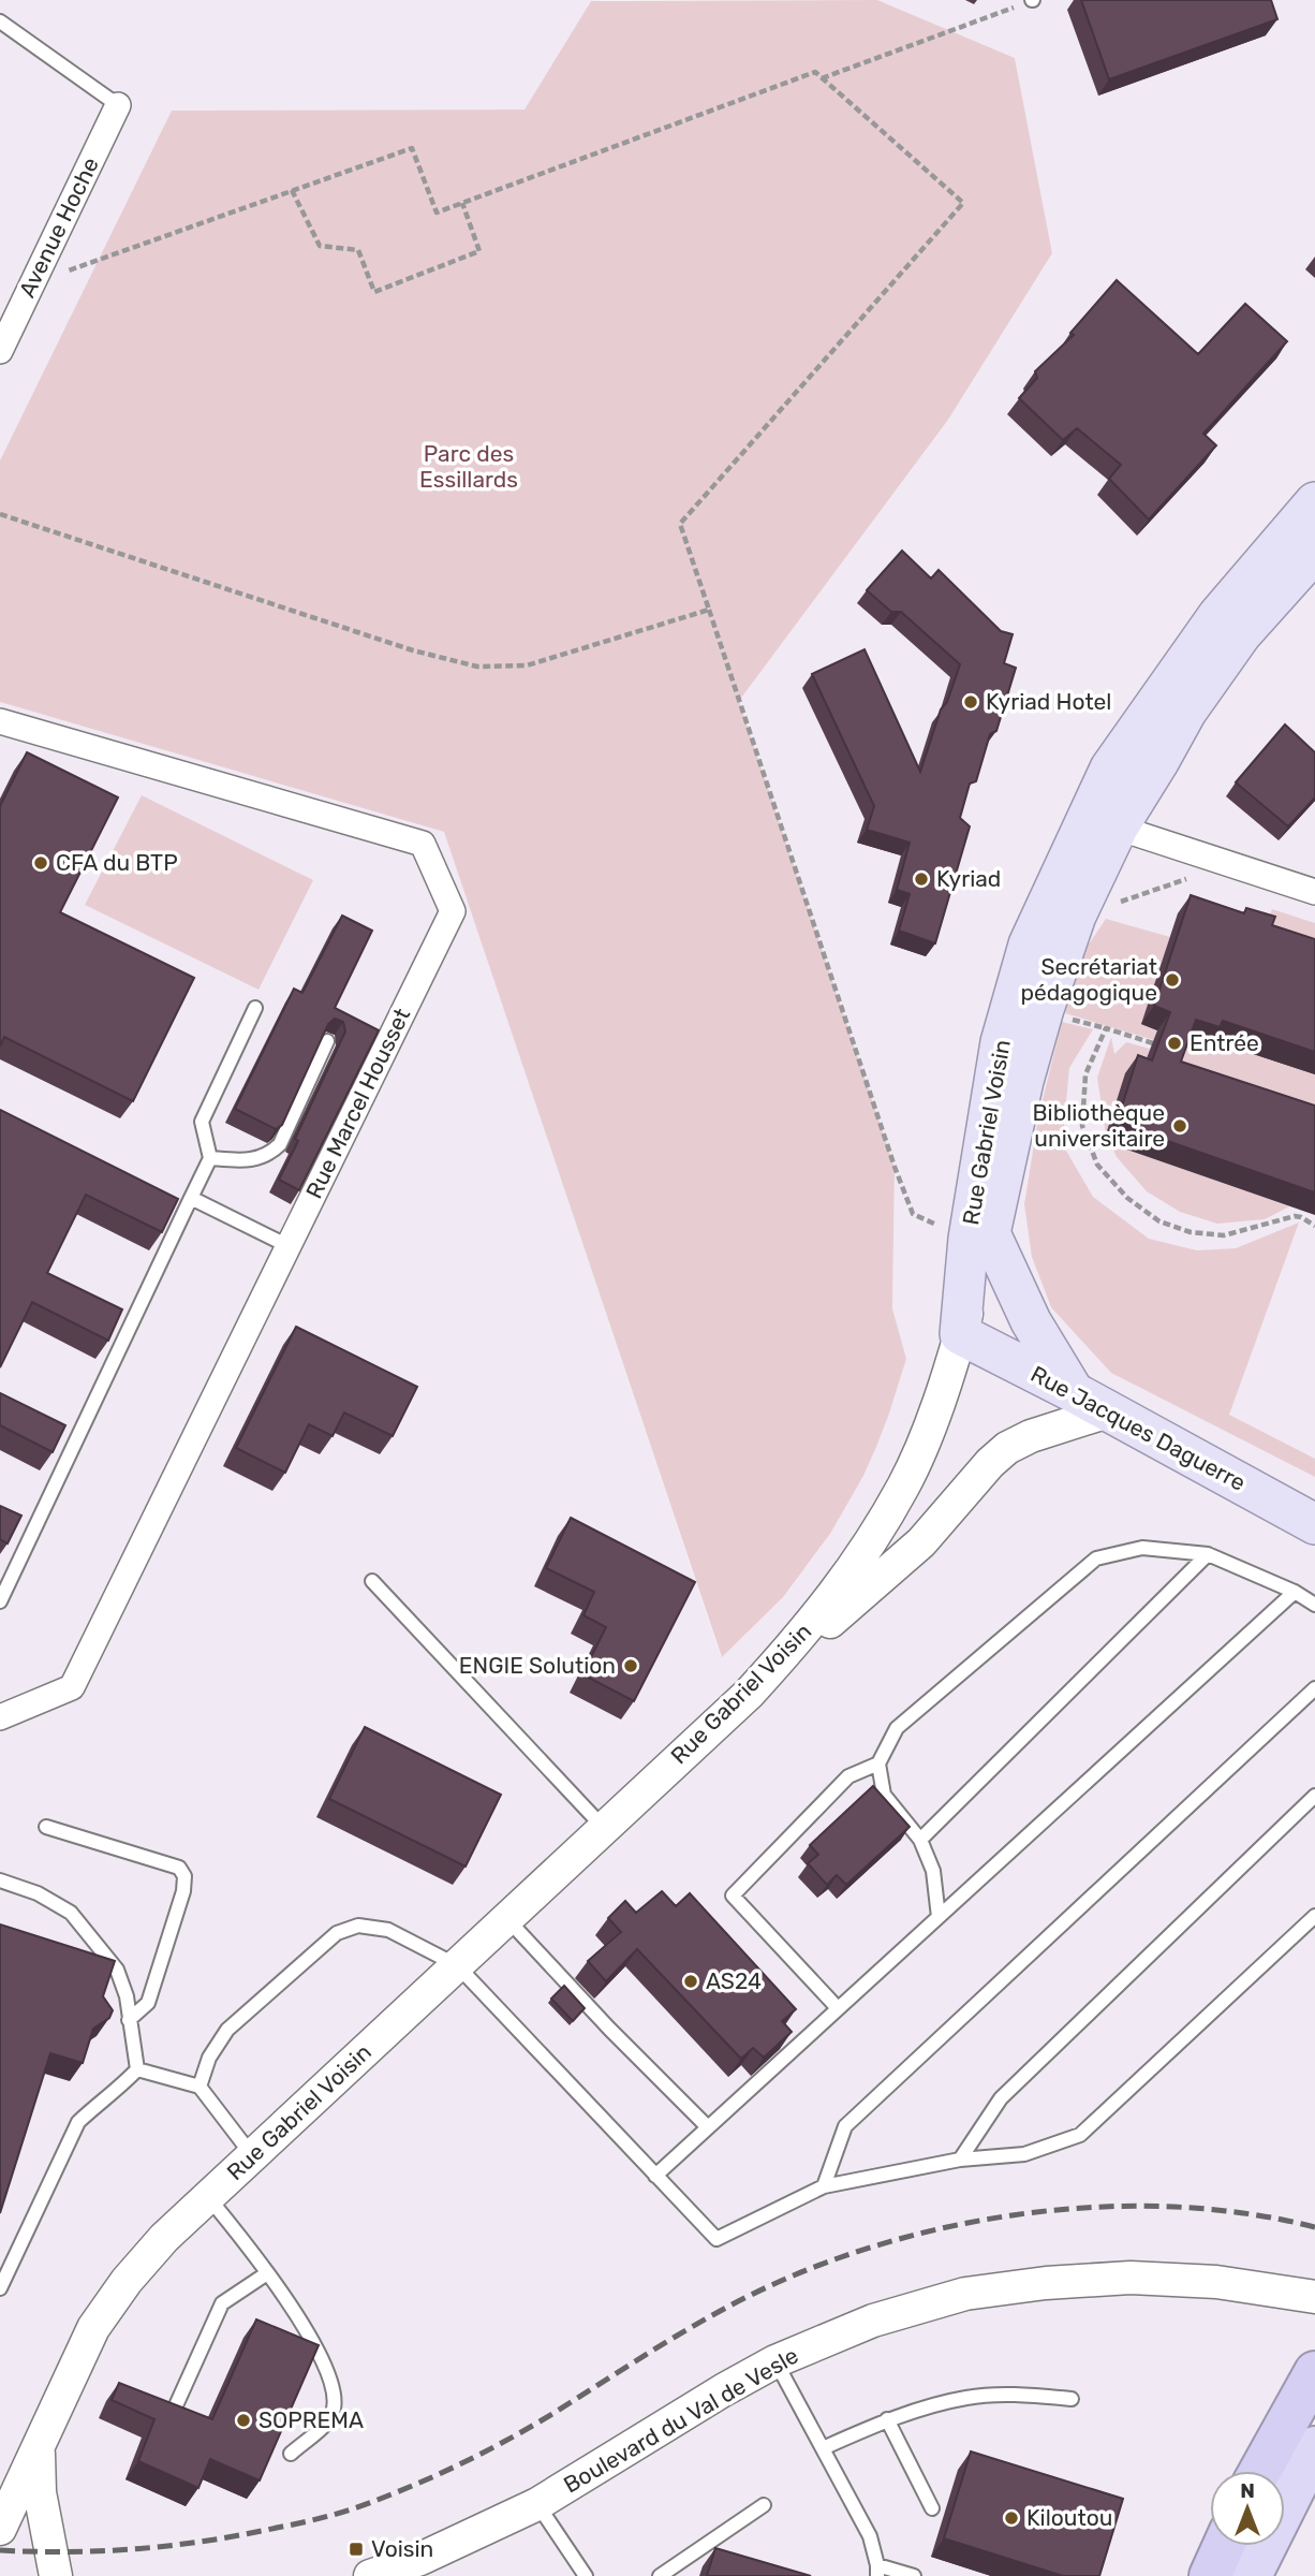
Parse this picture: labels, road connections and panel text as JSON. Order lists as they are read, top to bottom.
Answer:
{
  "streets": {
    "main road": ["Rue Gabriel Voisin", "Rue Jacques Daguerre"],
    "street": ["Avenue Hoche", "Rue Marcel Housset", "Boulevard du Val de Vesle"]
  },
  "crossings": [
    ["Rue Gabriel Voisin", "Rue Jacques Daguerre"]
  ],
  "parks": ["Parc des Essillards"],
  "places": {
    "other": [
      "Kyriad Hotel",
      "CFA du BTP",
      "Kyriad",
      "Secrétariat pédagogique",
      "Entrée",
      "Bibliothèque universitaire",
      "ENGIE Solution",
      "AS24",
      "SOPREMA",
      "Kiloutou"
    ],
    "transit": ["Voisin"]
  },
  "north": "top"
}
